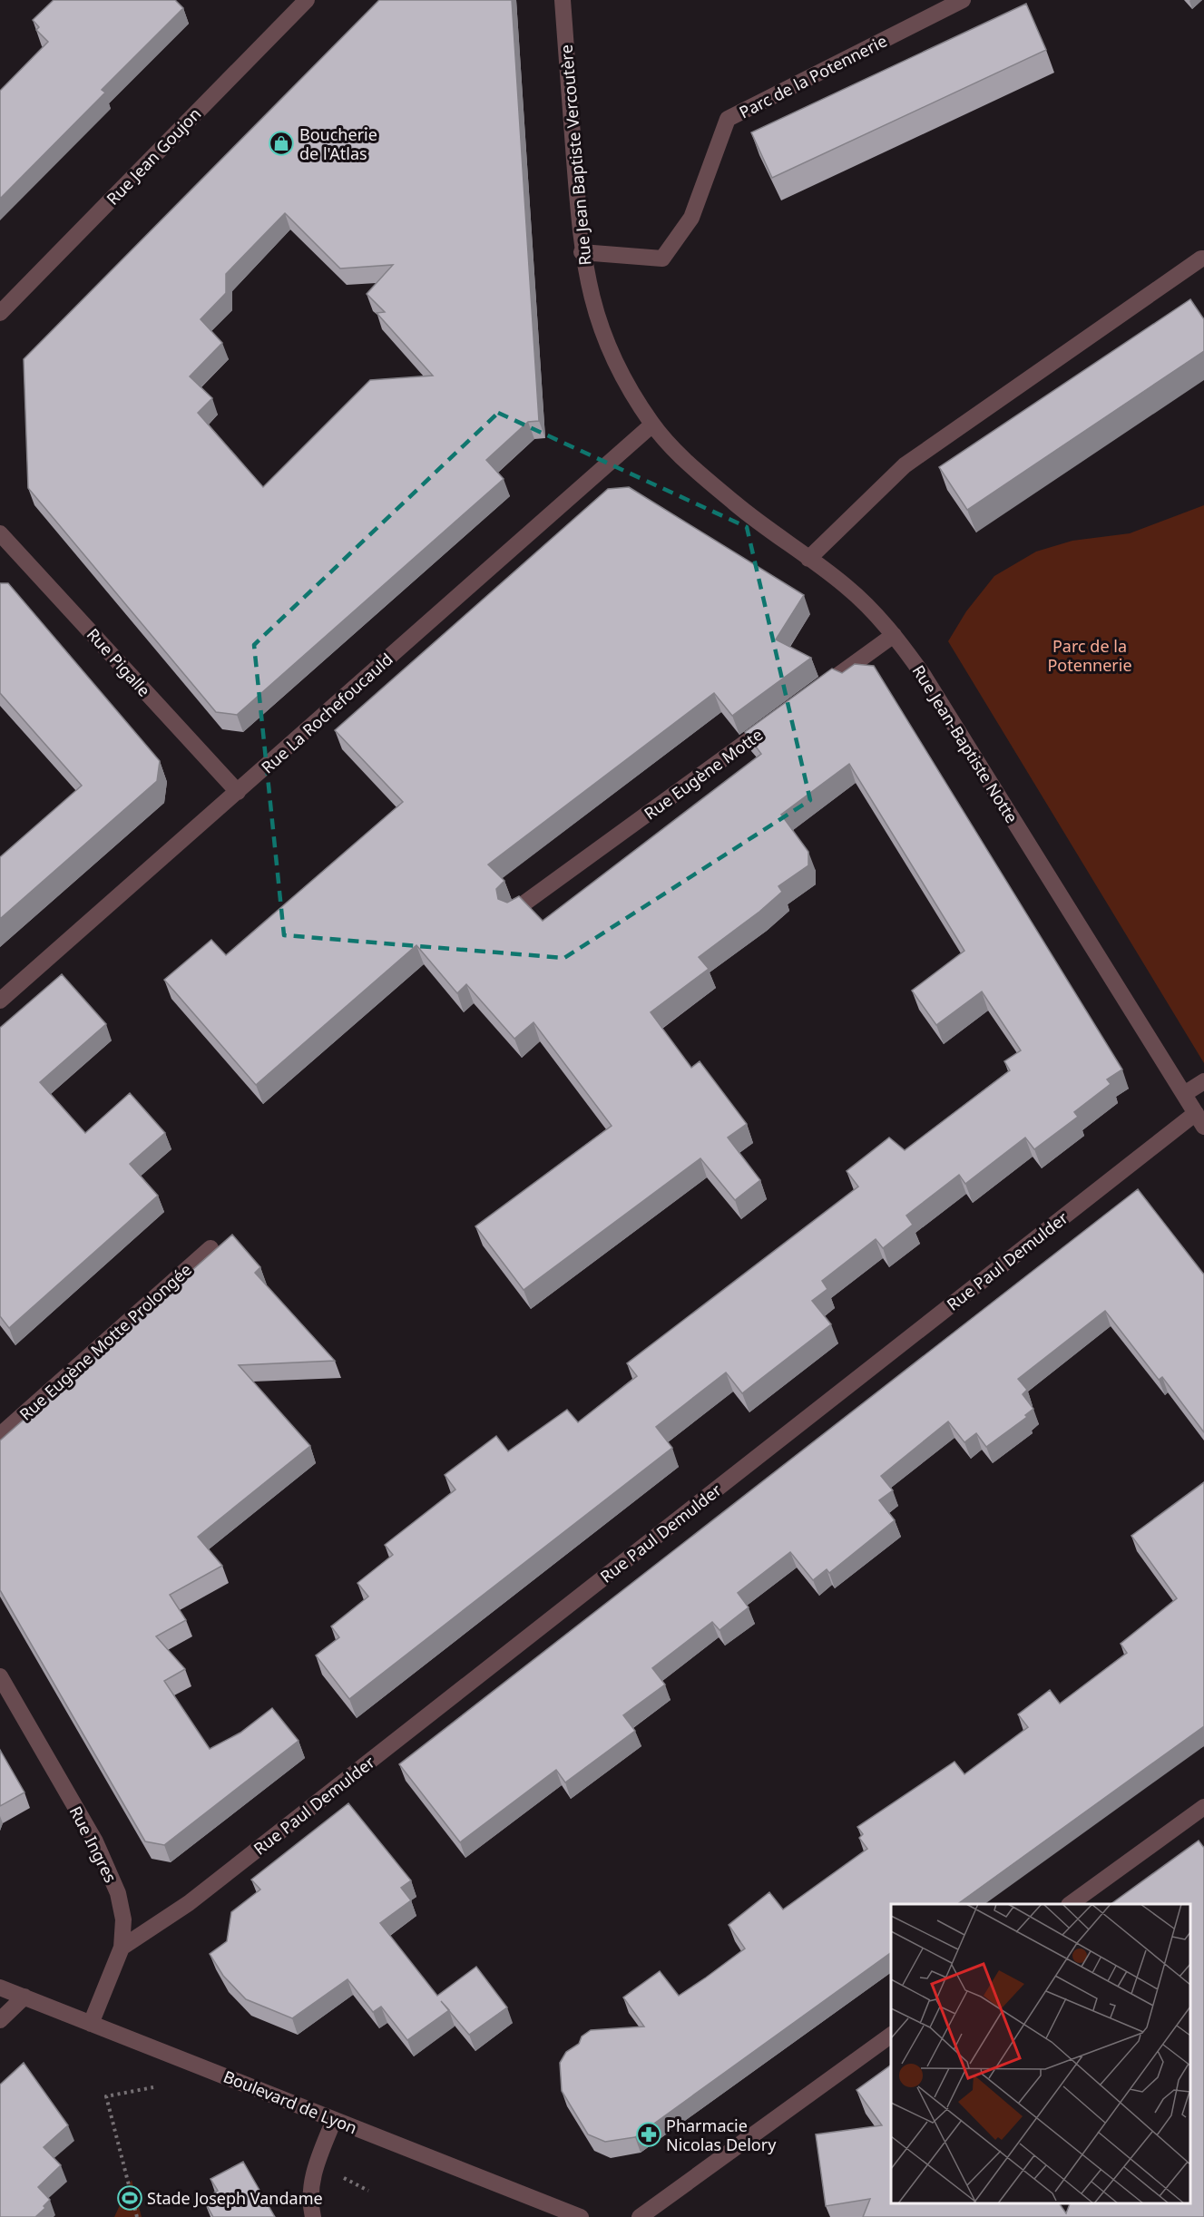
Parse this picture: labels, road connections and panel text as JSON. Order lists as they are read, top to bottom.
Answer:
{
  "streets": {
    "street": [
      "Parc de la Potennerie",
      "Rue Jean Baptiste Vercoutère",
      "Rue Jean Goujon",
      "Rue Pigalle",
      "Rue La Rochefoucauld",
      "Rue Jean-Baptiste Notte",
      "Rue Eugène Motte",
      "Rue Paul Demulder",
      "Rue Eugène Motte Prolongée",
      "Rue Ingres",
      "Boulevard de Lyon"
    ]
  },
  "crossings": [
    ["Parc de la Potennerie", "Rue Jean Baptiste Vercoutère"],
    ["Rue Jean Baptiste Vercoutère", "Rue La Rochefoucauld"],
    ["Rue Jean Baptiste Vercoutère", "Rue Jean-Baptiste Notte"],
    ["Rue Pigalle", "Rue La Rochefoucauld"],
    ["Rue La Rochefoucauld", "Rue Jean-Baptiste Notte"],
    ["Rue Jean-Baptiste Notte", "Rue Paul Demulder"],
    ["Rue Paul Demulder", "Rue Ingres"],
    ["Rue Ingres", "Boulevard de Lyon"]
  ],
  "parks": ["Parc de la Potennerie"],
  "places": {
    "shop": ["Boucherie de l'Atlas"],
    "pharmacy": ["Pharmacie Nicolas Delory"],
    "sports": ["Stade Joseph Vandame"]
  }
}
